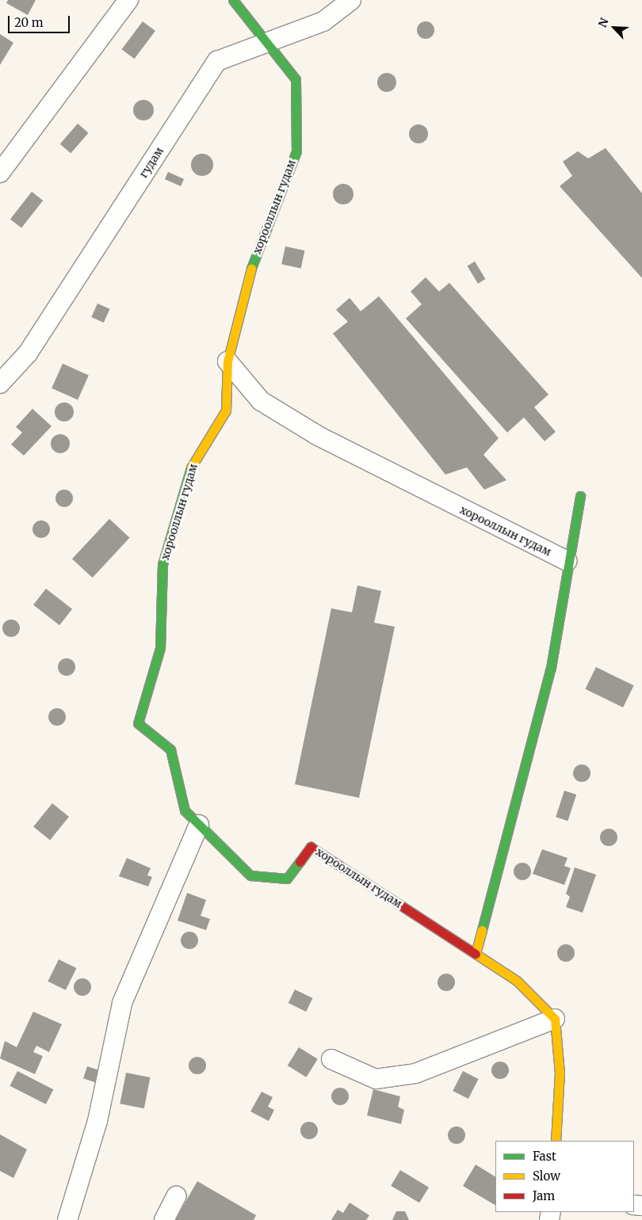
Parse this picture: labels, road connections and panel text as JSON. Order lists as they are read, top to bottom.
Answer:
{
  "streets": {
    "street": ["гудам", "хорооллын гудам"]
  },
  "crossings": [
    ["гудам", "хорооллын гудам"]
  ],
  "legend": ["Fast", "Slow", "Jam"],
  "scale_bar": "20 m",
  "north": "top left"
}
